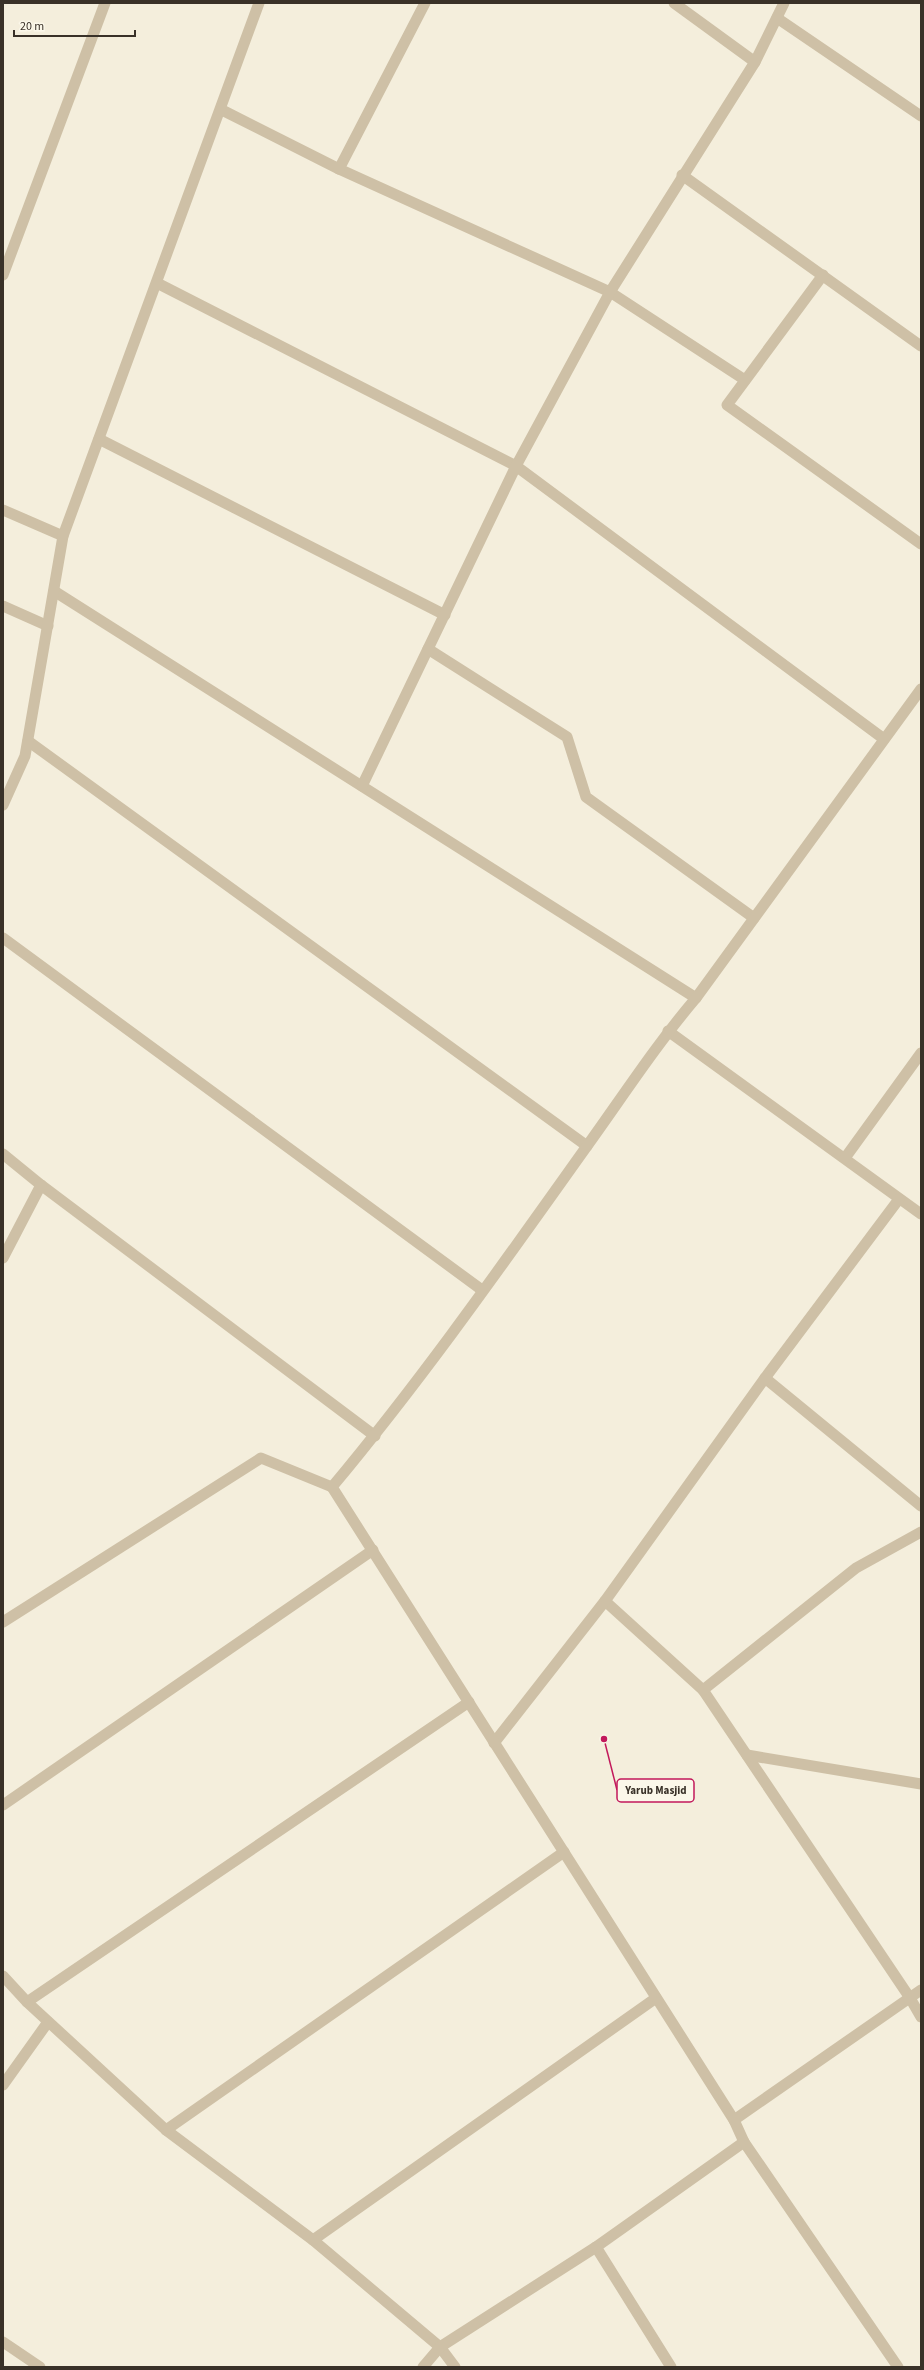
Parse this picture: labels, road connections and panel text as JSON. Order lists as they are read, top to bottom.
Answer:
{
  "places": ["Yarub Masjid"],
  "scale_bar": "20 m"
}
